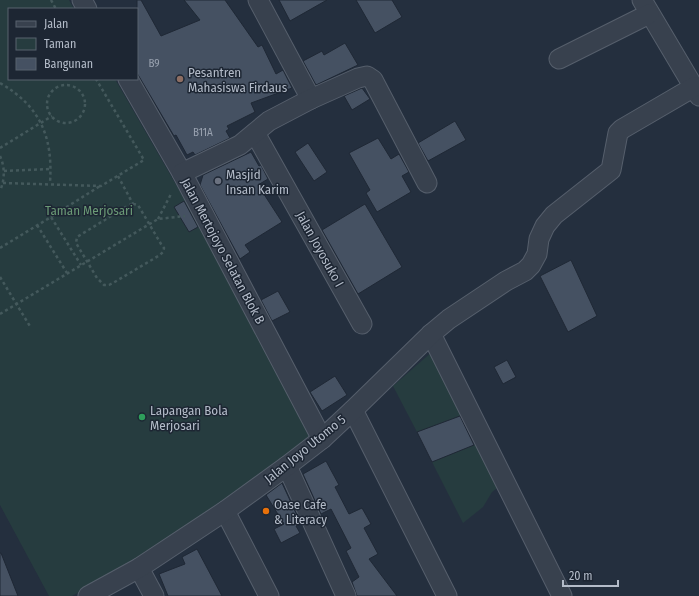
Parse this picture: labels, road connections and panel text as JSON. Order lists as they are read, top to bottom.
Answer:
{
  "streets": {
    "street": ["Jalan Joyosuko I", "Jalan Mertojoyo Selatan Blok B", "Jalan Joyo Utomo 5"]
  },
  "crossings": [
    ["Jalan Mertojoyo Selatan Blok B", "Jalan Joyo Utomo 5"]
  ],
  "parks": ["Taman Merjosari"],
  "places": [
    "Pesantren Mahasiswa Firdaus",
    "Masjid Insan Karim",
    "Lapangan Bola Merjosari",
    "Oase Cafe & Literacy"
  ],
  "house_numbers": ["B9", "B11A"],
  "legend": ["Jalan", "Taman", "Bangunan"],
  "scale_bar": "20 m"
}
